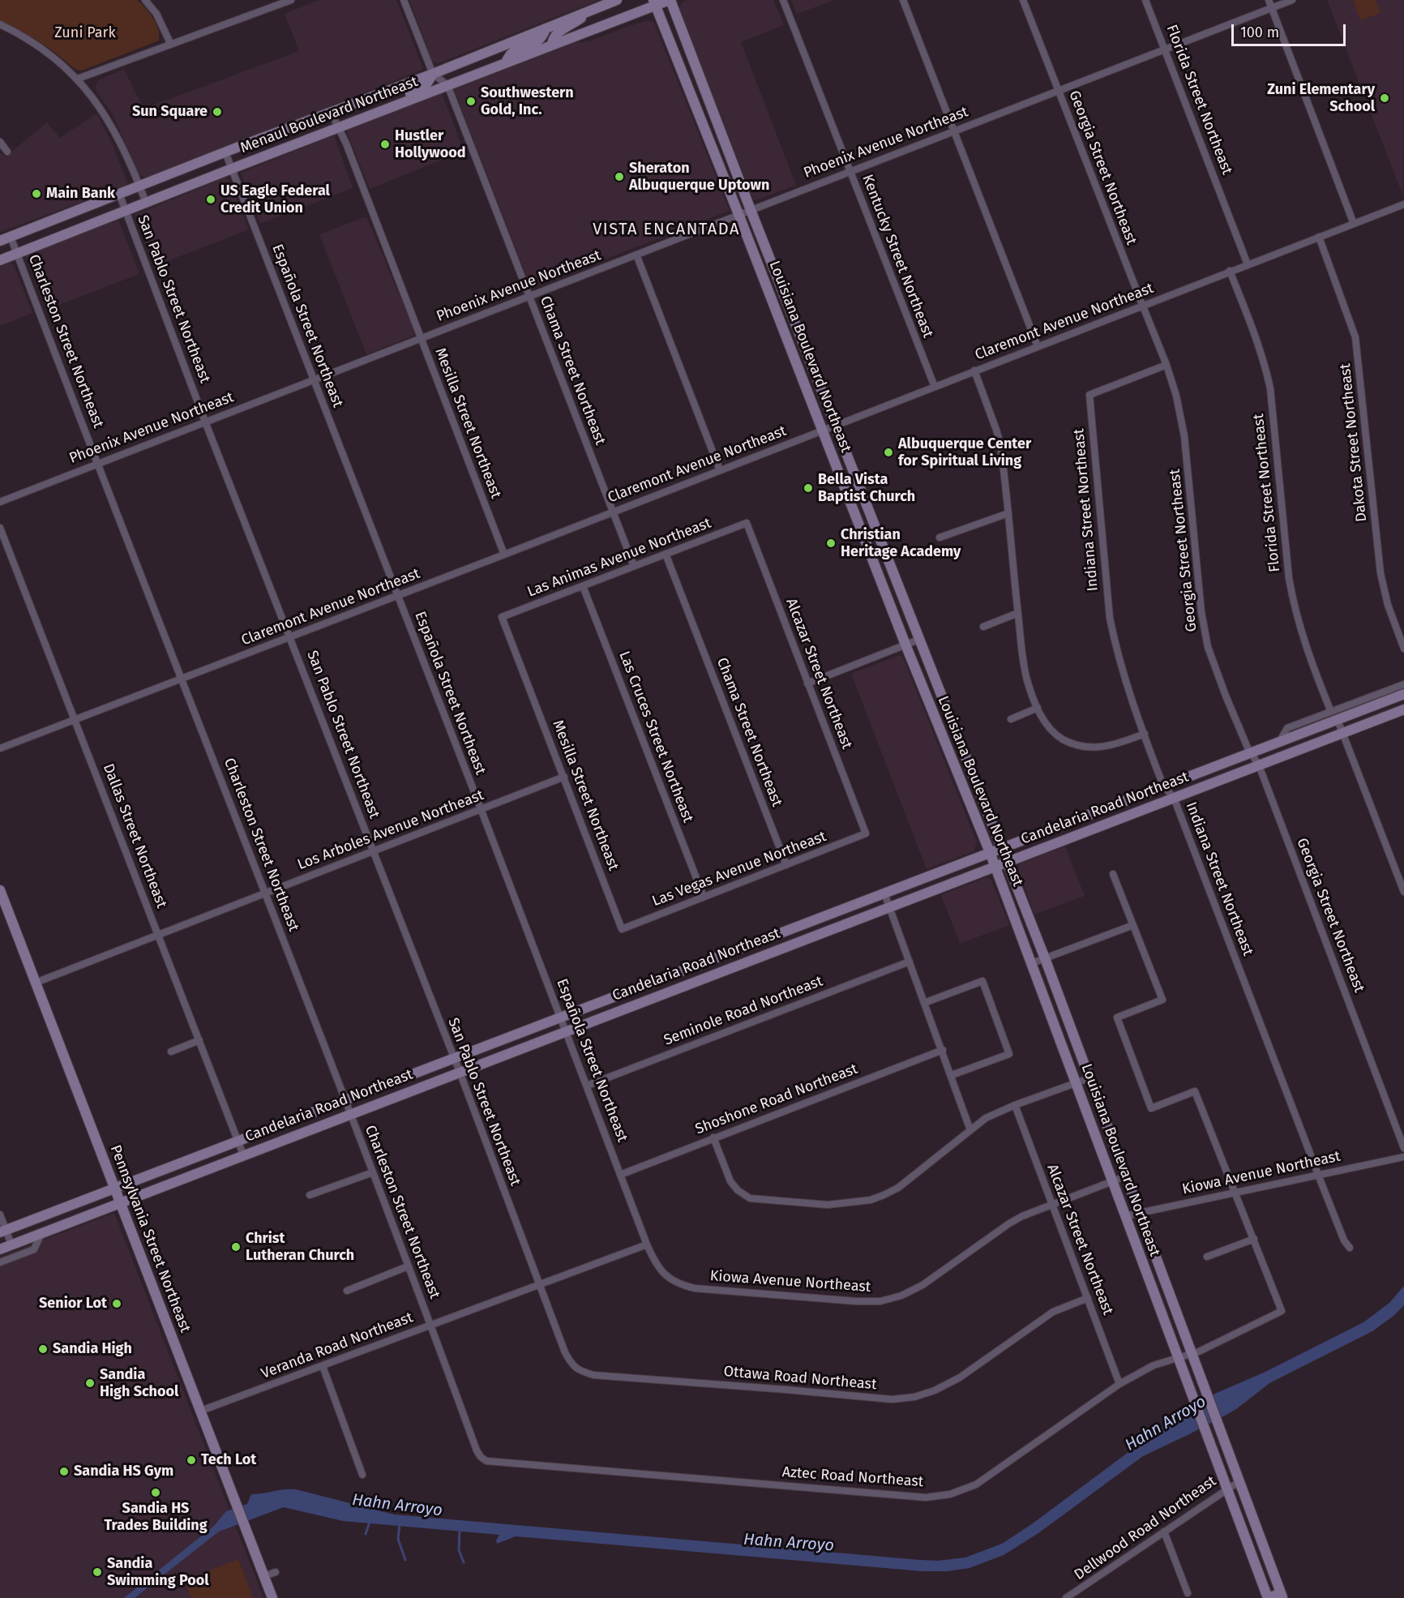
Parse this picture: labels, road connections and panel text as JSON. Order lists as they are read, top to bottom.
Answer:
{
  "streets": {
    "main road": [
      "Menaul Boulevard Northeast",
      "Louisiana Boulevard Northeast",
      "Candelaria Road Northeast",
      "Pennsylvania Street Northeast"
    ],
    "street": [
      "Florida Street Northeast",
      "Phoenix Avenue Northeast",
      "Georgia Street Northeast",
      "Kentucky Street Northeast",
      "San Pablo Street Northeast",
      "Claremont Avenue Northeast",
      "Española Street Northeast",
      "Charleston Street Northeast",
      "Chama Street Northeast",
      "Mesilla Street Northeast",
      "Dakota Street Northeast",
      "Indiana Street Northeast",
      "Las Animas Avenue Northeast",
      "Alcazar Street Northeast",
      "Las Cruces Street Northeast",
      "Los Arboles Avenue Northeast",
      "Dallas Street Northeast",
      "Las Vegas Avenue Northeast",
      "Seminole Road Northeast",
      "Shoshone Road Northeast",
      "Kiowa Avenue Northeast",
      "Veranda Road Northeast",
      "Ottawa Road Northeast",
      "Aztec Road Northeast",
      "Dellwood Road Northeast"
    ]
  },
  "crossings": [
    ["Florida Street Northeast", "Phoenix Avenue Northeast"],
    ["Florida Street Northeast", "Claremont Avenue Northeast"],
    ["Florida Street Northeast", "Candelaria Road Northeast"],
    ["Menaul Boulevard Northeast", "San Pablo Street Northeast"],
    ["Menaul Boulevard Northeast", "Española Street Northeast"],
    ["Menaul Boulevard Northeast", "Charleston Street Northeast"],
    ["Menaul Boulevard Northeast", "Louisiana Boulevard Northeast"],
    ["Menaul Boulevard Northeast", "Chama Street Northeast"],
    ["Menaul Boulevard Northeast", "Mesilla Street Northeast"],
    ["Phoenix Avenue Northeast", "Georgia Street Northeast"],
    ["Phoenix Avenue Northeast", "Kentucky Street Northeast"],
    ["Phoenix Avenue Northeast", "San Pablo Street Northeast"],
    ["Phoenix Avenue Northeast", "Española Street Northeast"],
    ["Phoenix Avenue Northeast", "Charleston Street Northeast"],
    ["Phoenix Avenue Northeast", "Louisiana Boulevard Northeast"],
    ["Phoenix Avenue Northeast", "Chama Street Northeast"],
    ["Phoenix Avenue Northeast", "Mesilla Street Northeast"],
    ["Georgia Street Northeast", "Claremont Avenue Northeast"],
    ["Georgia Street Northeast", "Indiana Street Northeast"],
    ["Georgia Street Northeast", "Candelaria Road Northeast"],
    ["Kentucky Street Northeast", "Claremont Avenue Northeast"],
    ["San Pablo Street Northeast", "Claremont Avenue Northeast"],
    ["San Pablo Street Northeast", "Candelaria Road Northeast"],
    ["San Pablo Street Northeast", "Los Arboles Avenue Northeast"],
    ["San Pablo Street Northeast", "Veranda Road Northeast"],
    ["San Pablo Street Northeast", "Ottawa Road Northeast"],
    ["Claremont Avenue Northeast", "Española Street Northeast"],
    ["Claremont Avenue Northeast", "Charleston Street Northeast"],
    ["Claremont Avenue Northeast", "Louisiana Boulevard Northeast"],
    ["Claremont Avenue Northeast", "Chama Street Northeast"],
    ["Claremont Avenue Northeast", "Mesilla Street Northeast"],
    ["Claremont Avenue Northeast", "Dakota Street Northeast"],
    ["Claremont Avenue Northeast", "Dallas Street Northeast"],
    ["Española Street Northeast", "Candelaria Road Northeast"],
    ["Española Street Northeast", "Los Arboles Avenue Northeast"],
    ["Española Street Northeast", "Seminole Road Northeast"],
    ["Española Street Northeast", "Shoshone Road Northeast"],
    ["Española Street Northeast", "Kiowa Avenue Northeast"],
    ["Española Street Northeast", "Veranda Road Northeast"],
    ["Charleston Street Northeast", "Candelaria Road Northeast"],
    ["Charleston Street Northeast", "Los Arboles Avenue Northeast"],
    ["Charleston Street Northeast", "Veranda Road Northeast"],
    ["Charleston Street Northeast", "Aztec Road Northeast"],
    ["Louisiana Boulevard Northeast", "Candelaria Road Northeast"],
    ["Louisiana Boulevard Northeast", "Kiowa Avenue Northeast"],
    ["Louisiana Boulevard Northeast", "Aztec Road Northeast"],
    ["Louisiana Boulevard Northeast", "Dellwood Road Northeast"],
    ["Chama Street Northeast", "Las Animas Avenue Northeast"],
    ["Chama Street Northeast", "Las Vegas Avenue Northeast"],
    ["Mesilla Street Northeast", "Las Animas Avenue Northeast"],
    ["Mesilla Street Northeast", "Los Arboles Avenue Northeast"],
    ["Mesilla Street Northeast", "Las Vegas Avenue Northeast"],
    ["Indiana Street Northeast", "Candelaria Road Northeast"],
    ["Indiana Street Northeast", "Kiowa Avenue Northeast"],
    ["Las Animas Avenue Northeast", "Alcazar Street Northeast"],
    ["Las Animas Avenue Northeast", "Las Cruces Street Northeast"],
    ["Alcazar Street Northeast", "Las Vegas Avenue Northeast"],
    ["Alcazar Street Northeast", "Kiowa Avenue Northeast"],
    ["Alcazar Street Northeast", "Ottawa Road Northeast"],
    ["Alcazar Street Northeast", "Aztec Road Northeast"],
    ["Las Cruces Street Northeast", "Las Vegas Avenue Northeast"],
    ["Candelaria Road Northeast", "Dallas Street Northeast"],
    ["Candelaria Road Northeast", "Pennsylvania Street Northeast"],
    ["Los Arboles Avenue Northeast", "Dallas Street Northeast"],
    ["Los Arboles Avenue Northeast", "Pennsylvania Street Northeast"],
    ["Kiowa Avenue Northeast", "Veranda Road Northeast"],
    ["Pennsylvania Street Northeast", "Veranda Road Northeast"],
    ["Veranda Road Northeast", "Ottawa Road Northeast"]
  ],
  "districts": ["VISTA ENCANTADA"],
  "water": ["Hahn Arroyo"],
  "parks": ["Zuni Park"],
  "places": [
    "Zuni Elementary School",
    "Southwestern Gold, Inc.",
    "Sun Square",
    "Hustler Hollywood",
    "Sheraton Albuquerque Uptown",
    "Main Bank",
    "US Eagle Federal Credit Union",
    "Albuquerque Center for Spiritual Living",
    "Bella Vista Baptist Church",
    "Christian Heritage Academy",
    "Christ Lutheran Church",
    "Senior Lot",
    "Sandia High",
    "Sandia High School",
    "Tech Lot",
    "Sandia HS Gym",
    "Sandia HS Trades Building",
    "Sandia Swimming Pool"
  ],
  "scale_bar": "100 m"
}
